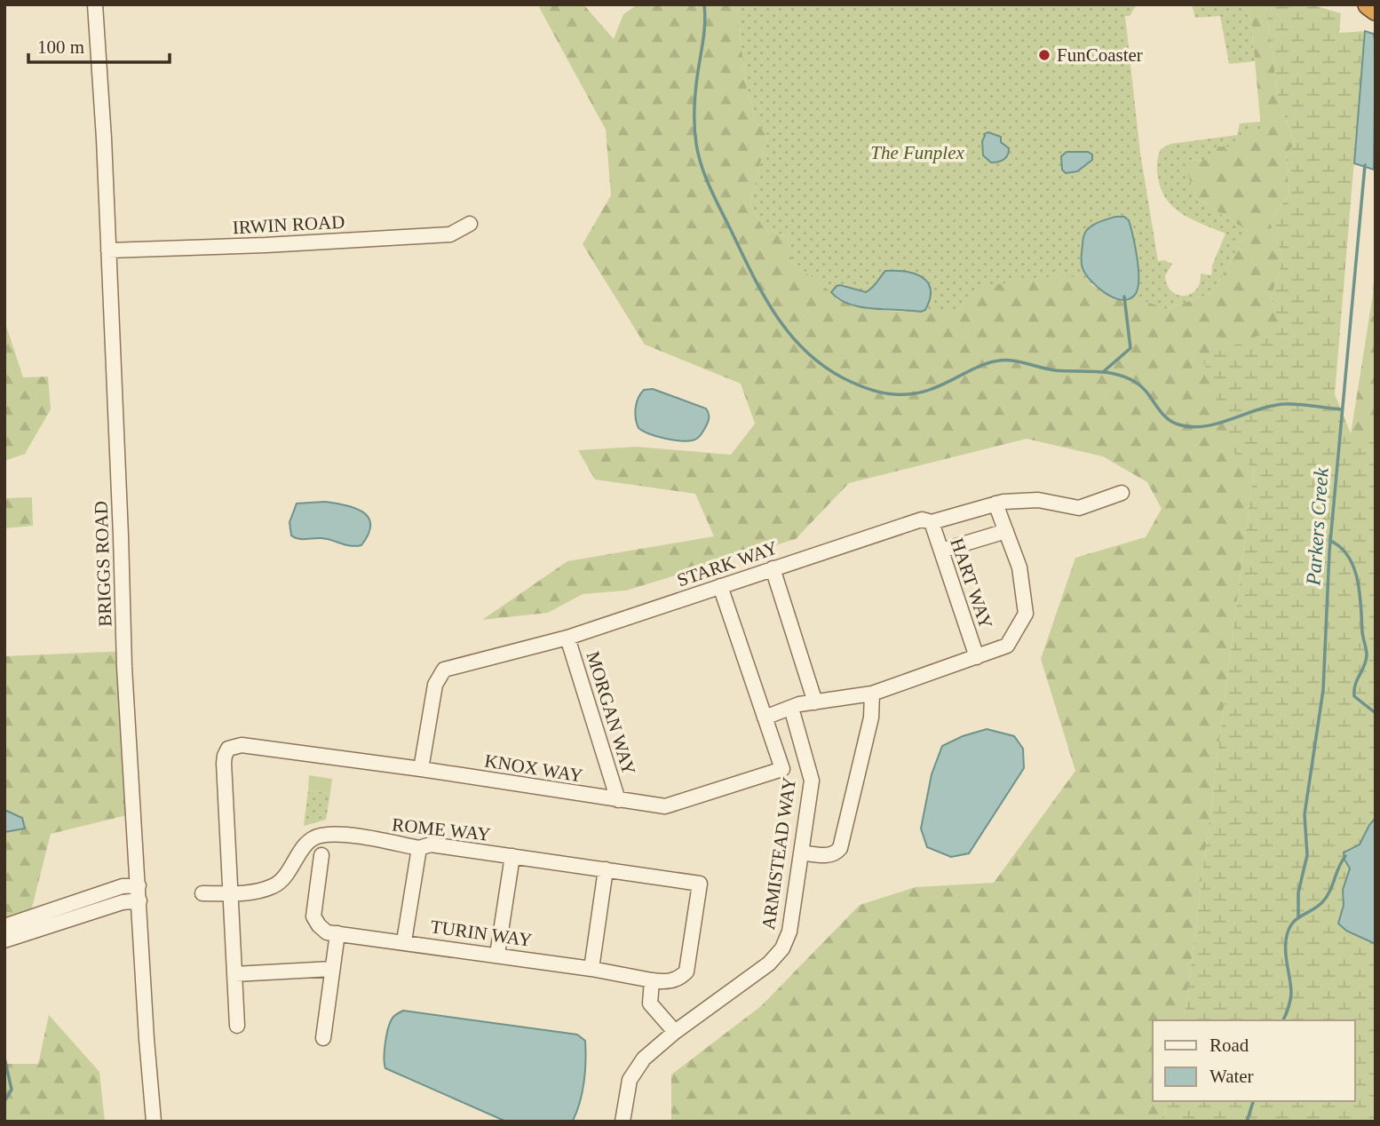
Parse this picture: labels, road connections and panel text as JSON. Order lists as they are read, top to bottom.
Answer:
{
  "streets": {
    "street": [
      "IRWIN ROAD",
      "BRIGGS ROAD",
      "STARK WAY",
      "HART WAY",
      "MORGAN WAY",
      "KNOX WAY",
      "ROME WAY",
      "ARMISTEAD WAY",
      "TURIN WAY"
    ]
  },
  "crossings": [
    ["IRWIN ROAD", "BRIGGS ROAD"],
    ["STARK WAY", "HART WAY"],
    ["STARK WAY", "MORGAN WAY"],
    ["STARK WAY", "KNOX WAY"],
    ["MORGAN WAY", "KNOX WAY"],
    ["KNOX WAY", "ROME WAY"],
    ["ROME WAY", "TURIN WAY"]
  ],
  "water": ["Parkers Creek"],
  "parks": ["The Funplex"],
  "places": ["FunCoaster"],
  "legend": ["Road", "Water"],
  "scale_bar": "100 m"
}
